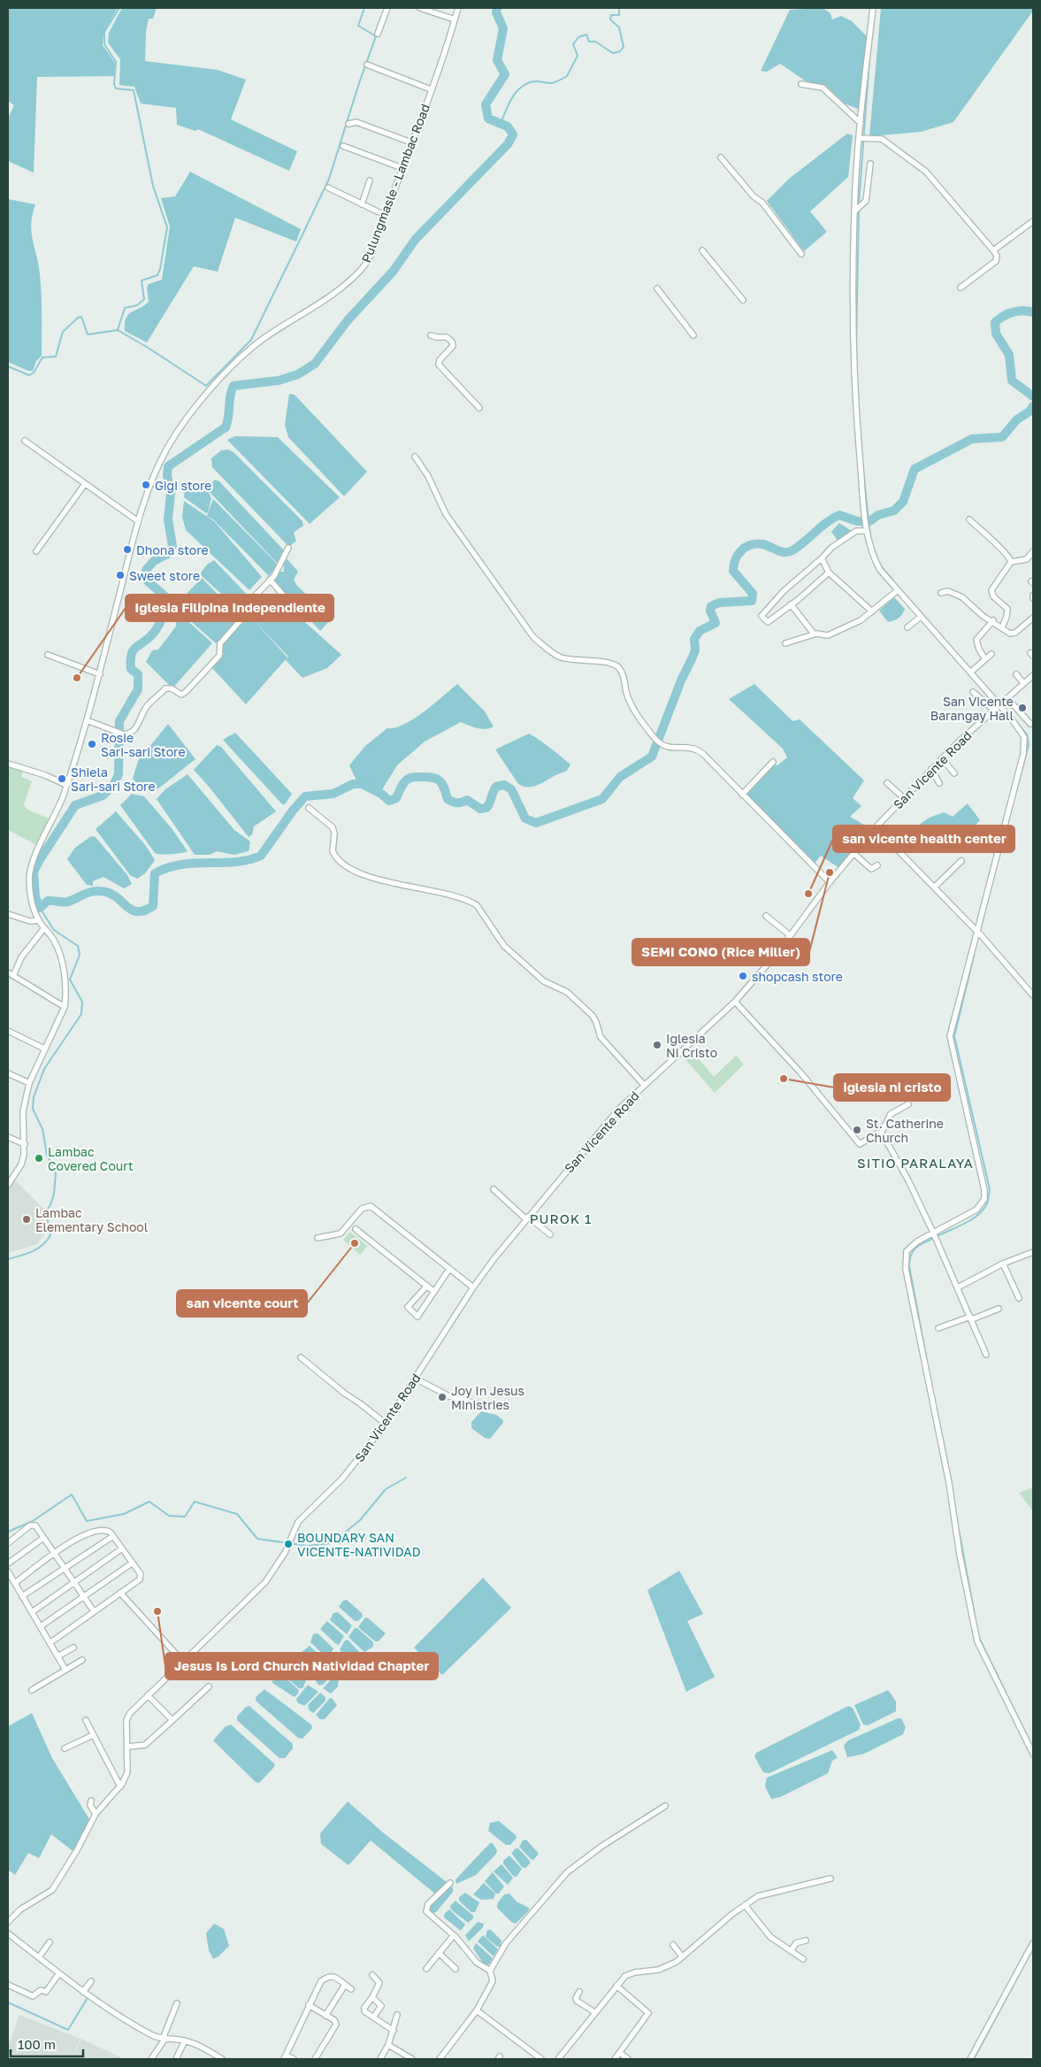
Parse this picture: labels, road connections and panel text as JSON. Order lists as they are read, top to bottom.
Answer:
{
  "streets": {
    "street": ["Pulungmasle - Lambac Road", "San Vicente Road"]
  },
  "districts": ["SITIO PARALAYA", "PUROK 1"],
  "places": [
    "Gigi store",
    "Dhona store",
    "Sweet store",
    "Iglesia Filipina Independiente",
    "San Vicente Barangay Hall",
    "Rosie Sari-sari Store",
    "Shiela Sari-sari Store",
    "SEMI CONO (Rice Miller)",
    "san vicente health center",
    "shopcash store",
    "Iglesia Ni Cristo",
    "iglesia ni cristo",
    "St. Catherine Church",
    "Lambac Covered Court",
    "Lambac Elementary School",
    "san vicente court",
    "Joy In Jesus Ministries",
    "BOUNDARY SAN VICENTE-NATIVIDAD",
    "Jesus Is Lord Church Natividad Chapter"
  ],
  "scale_bar": "100 m"
}
